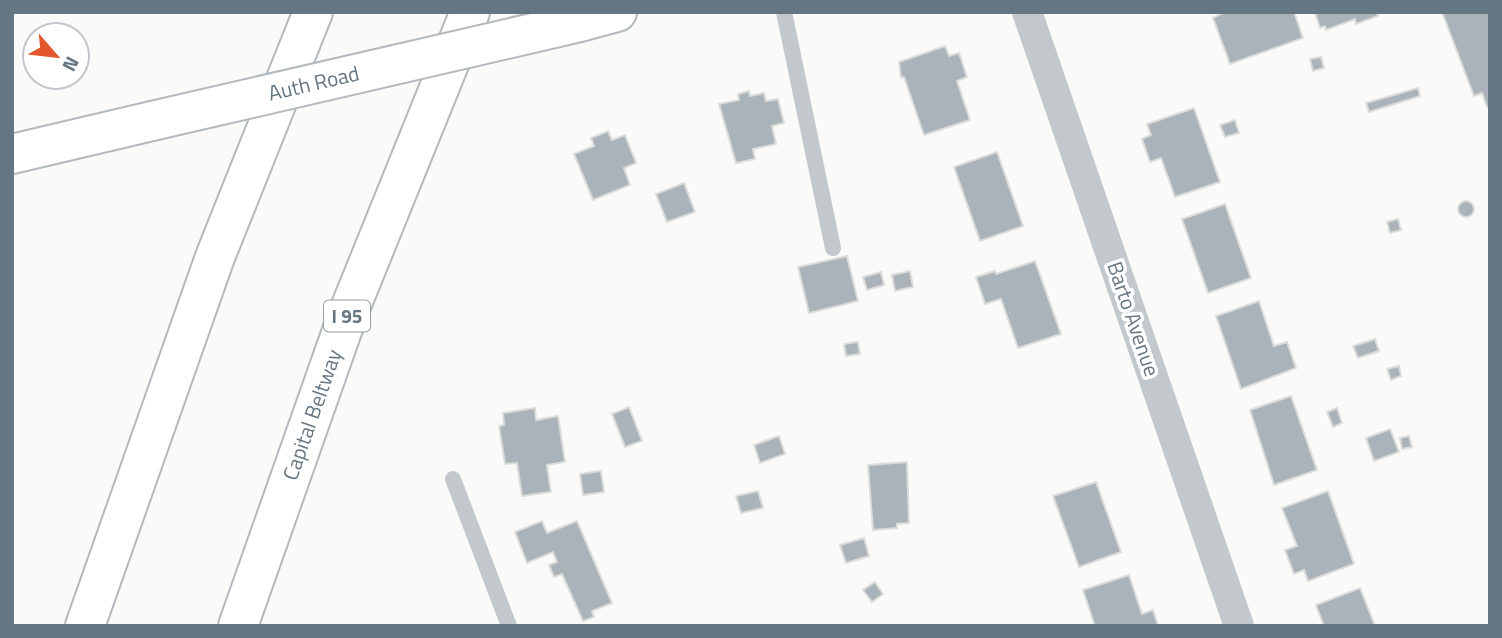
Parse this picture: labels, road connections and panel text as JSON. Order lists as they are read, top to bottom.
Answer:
{
  "streets": {
    "main road": ["Auth Road", "I 95", "Capital Beltway"],
    "street": ["Barto Avenue"]
  },
  "north": "bottom right"
}
